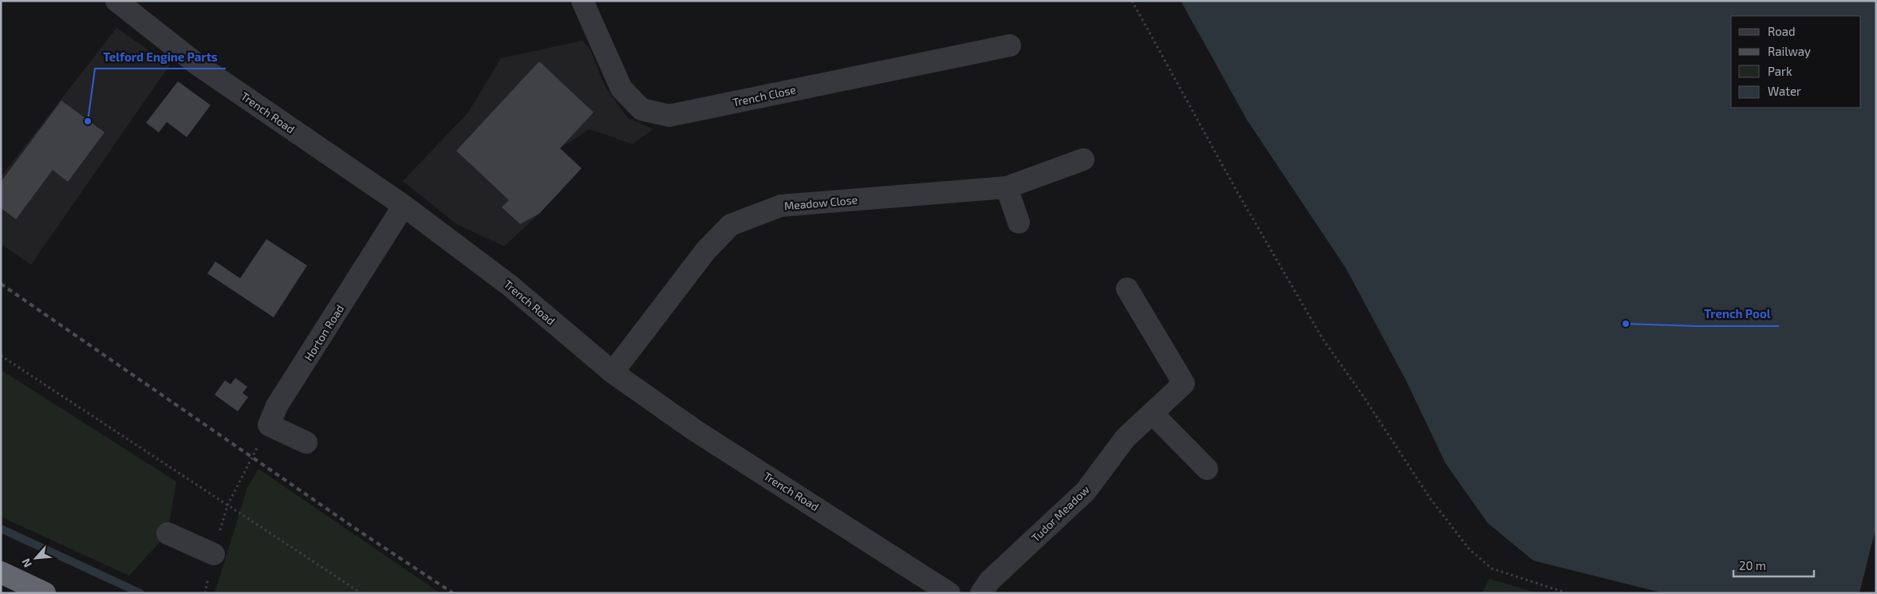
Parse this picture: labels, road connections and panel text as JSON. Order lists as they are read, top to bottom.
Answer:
{
  "streets": {
    "street": [
      "Trench Close",
      "Trench Road",
      "Meadow Close",
      "Horton Road",
      "Tudor Meadow"
    ]
  },
  "crossings": [
    ["Trench Road", "Meadow Close"],
    ["Trench Road", "Horton Road"]
  ],
  "places": ["Telford Engine Parts", "Trench Pool"],
  "legend": [
    "Road",
    "Railway",
    "Park",
    "Water"
  ],
  "scale_bar": "20 m",
  "north": "bottom left"
}
